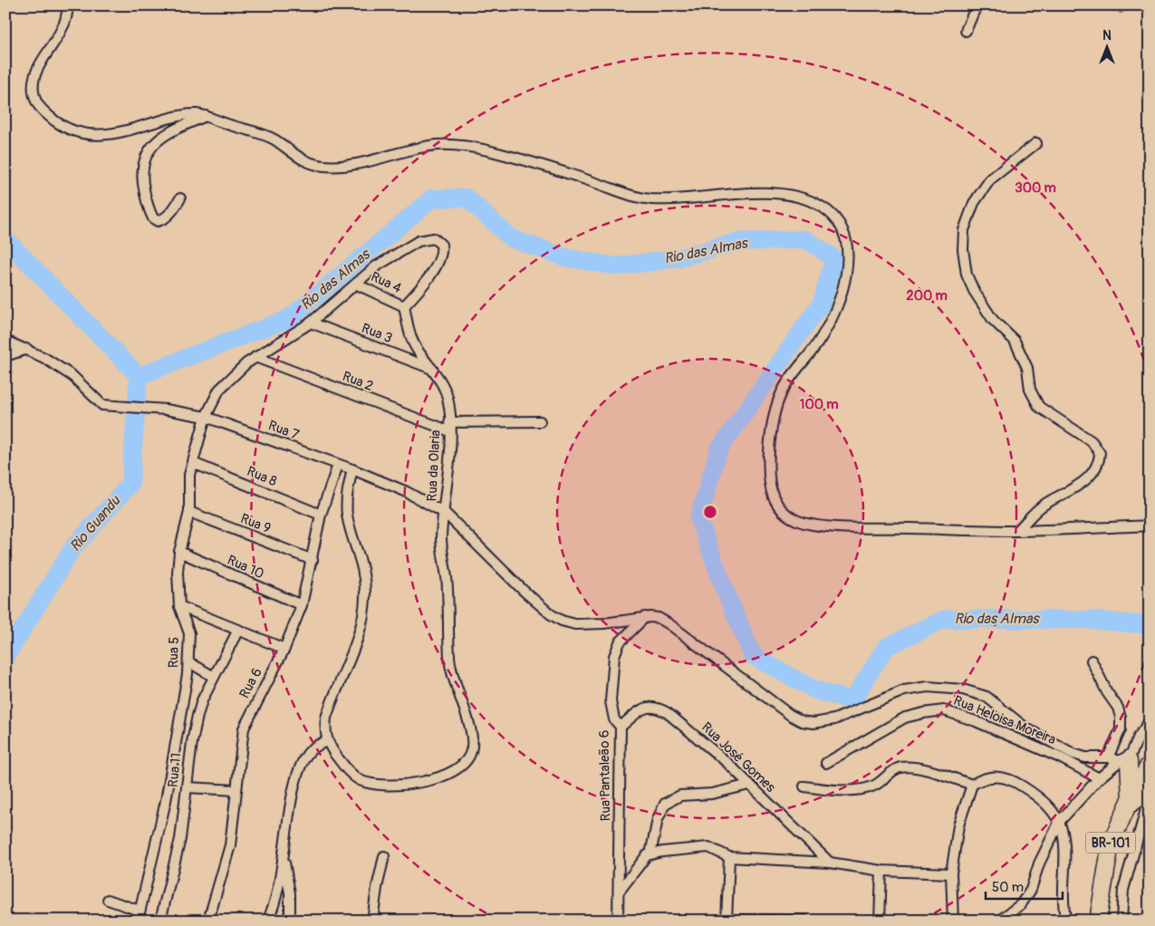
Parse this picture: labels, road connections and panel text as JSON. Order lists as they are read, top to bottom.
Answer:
{
  "streets": {
    "highway": ["BR-101"],
    "street": [
      "Rua 4",
      "Rua 3",
      "Rua 2",
      "Rua 7",
      "Rua da Olaria",
      "Rua 8",
      "Rua 9",
      "Rua 10",
      "Rua 5",
      "Rua 6",
      "Rua Heloisa Moreira",
      "Rua José Gomes",
      "Rua 11",
      "Rua Pantaleão 6"
    ]
  },
  "crossings": [
    ["Rua 4", "Rua da Olaria"],
    ["Rua 3", "Rua da Olaria"],
    ["Rua 2", "Rua da Olaria"],
    ["Rua 2", "Rua 5"],
    ["Rua 7", "Rua da Olaria"],
    ["Rua 7", "Rua 5"],
    ["Rua 7", "Rua 6"],
    ["Rua 7", "Rua Pantaleão 6"],
    ["Rua 8", "Rua 5"],
    ["Rua 8", "Rua 6"],
    ["Rua 9", "Rua 5"],
    ["Rua 9", "Rua 6"],
    ["Rua 10", "Rua 5"],
    ["Rua 10", "Rua 6"],
    ["Rua José Gomes", "Rua Pantaleão 6"]
  ],
  "water": ["Rio das Almas", "Rio Guandu"],
  "scale_bar": "50 m",
  "north": "top",
  "rings": ["300 m", "200 m", "100 m"]
}
